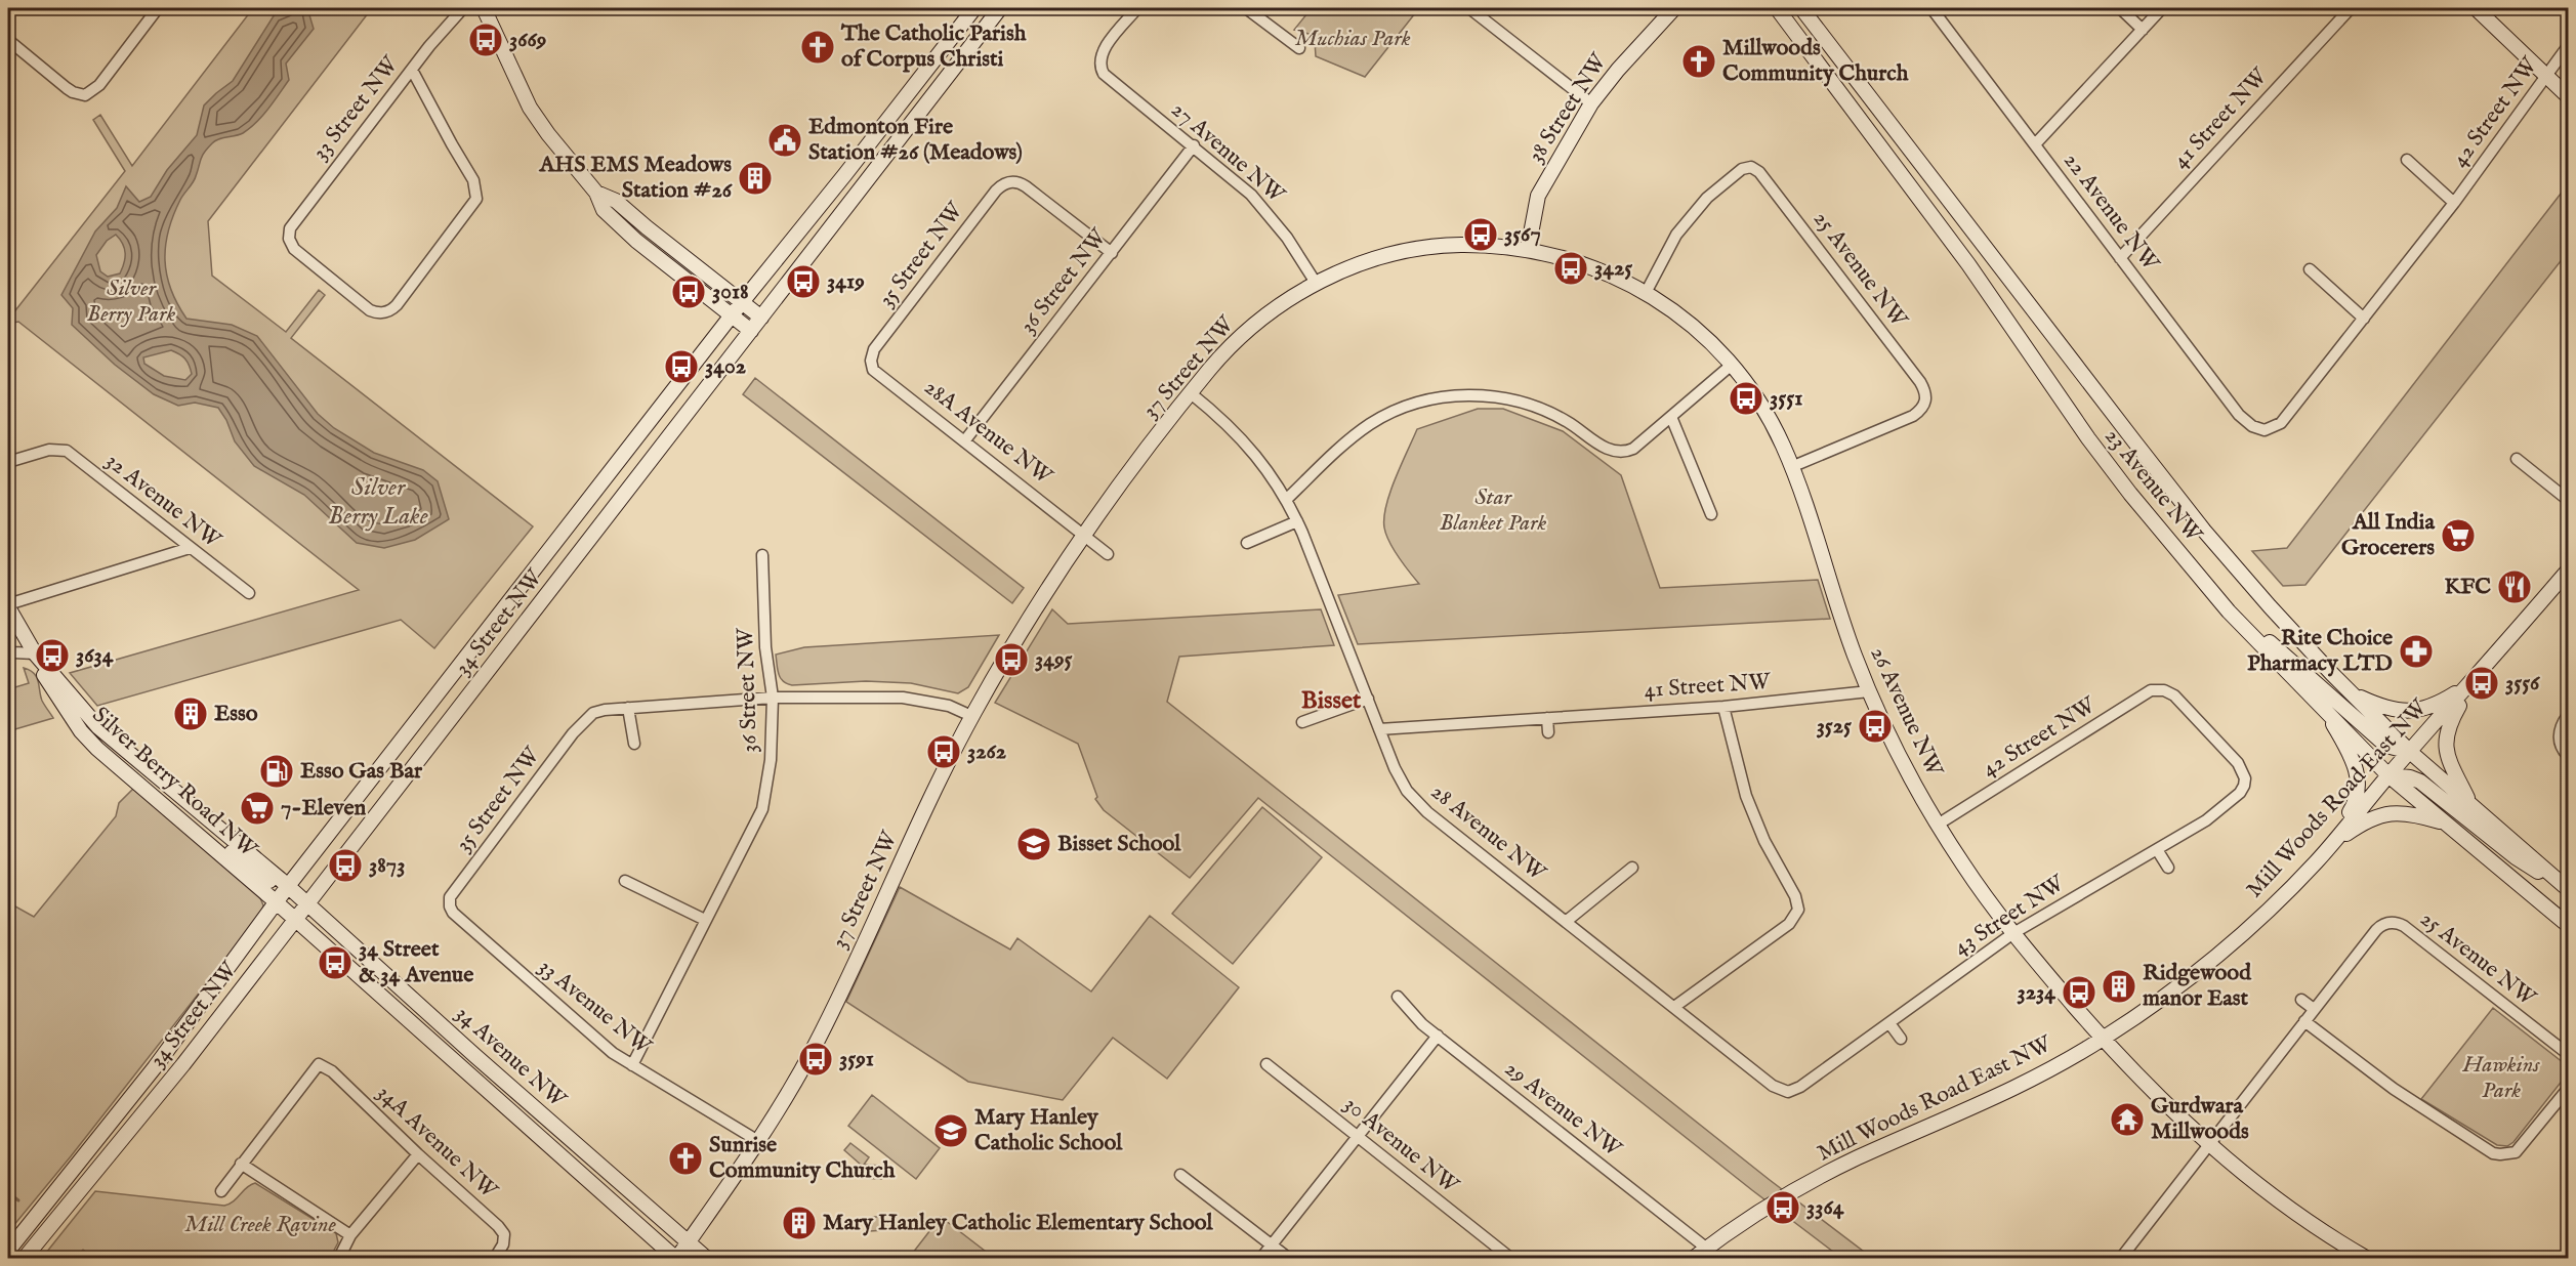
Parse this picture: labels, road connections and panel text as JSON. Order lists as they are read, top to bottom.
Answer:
{
  "streets": {
    "main road": [
      "38 Street NW",
      "37 Street NW",
      "23 Avenue NW",
      "34 Street NW",
      "26 Avenue NW",
      "Silver Berry Road NW",
      "Mill Woods Road East NW",
      "34 Avenue NW"
    ],
    "street": [
      "33 Street NW",
      "42 Street NW",
      "41 Street NW",
      "27 Avenue NW",
      "22 Avenue NW",
      "35 Street NW",
      "25 Avenue NW",
      "36 Street NW",
      "28A Avenue NW",
      "32 Avenue NW",
      "28 Avenue NW",
      "43 Street NW",
      "33 Avenue NW",
      "29 Avenue NW",
      "34A Avenue NW",
      "30 Avenue NW"
    ]
  },
  "crossings": [
    ["38 Street NW", "26 Avenue NW"],
    ["42 Street NW", "22 Avenue NW"],
    ["42 Street NW", "26 Avenue NW"],
    ["42 Street NW", "43 Street NW"],
    ["41 Street NW", "22 Avenue NW"],
    ["41 Street NW", "26 Avenue NW"],
    ["41 Street NW", "28 Avenue NW"],
    ["27 Avenue NW", "36 Street NW"],
    ["27 Avenue NW", "37 Street NW"],
    ["35 Street NW", "36 Street NW"],
    ["35 Street NW", "28A Avenue NW"],
    ["35 Street NW", "33 Avenue NW"],
    ["25 Avenue NW", "26 Avenue NW"],
    ["36 Street NW", "28A Avenue NW"],
    ["36 Street NW", "33 Avenue NW"],
    ["37 Street NW", "28A Avenue NW"],
    ["37 Street NW", "26 Avenue NW"],
    ["37 Street NW", "28 Avenue NW"],
    ["37 Street NW", "33 Avenue NW"],
    ["37 Street NW", "34 Avenue NW"],
    ["23 Avenue NW", "Mill Woods Road East NW"],
    ["34 Street NW", "Silver Berry Road NW"],
    ["34 Street NW", "34 Avenue NW"],
    ["26 Avenue NW", "Mill Woods Road East NW"],
    ["26 Avenue NW", "43 Street NW"],
    ["Silver Berry Road NW", "34 Avenue NW"],
    ["Mill Woods Road East NW", "29 Avenue NW"],
    ["28 Avenue NW", "43 Street NW"]
  ],
  "districts": ["Bisset"],
  "water": ["Silver Berry Lake"],
  "parks": [
    "Muchias Park",
    "Silver Berry Park",
    "Star Blanket Park",
    "Hawkins Park",
    "Mill Creek Ravine"
  ],
  "places": {
    "bus stop": [
      "3669",
      "3567",
      "3425",
      "3419",
      "3018",
      "3402",
      "3551",
      "3634",
      "3495",
      "3556",
      "3525",
      "3262",
      "3873",
      "34 Street & 34 Avenue",
      "3234",
      "3591",
      "3364"
    ],
    "church": ["The Catholic Parish of Corpus Christi", "Millwoods Community Church", "Sunrise Community Church"],
    "public building": ["Edmonton Fire Station #26 (Meadows)"],
    "building": [
      "AHS EMS Meadows Station #26",
      "Esso",
      "Ridgewood manor East",
      "Mary Hanley Catholic Elementary School"
    ],
    "supermarket": ["All India Grocerers", "7-Eleven"],
    "restaurant": ["KFC"],
    "pharmacy": ["Rite Choice Pharmacy LTD"],
    "fuel station": ["Esso Gas Bar"],
    "school or university": ["Bisset School", "Mary Hanley Catholic School"],
    "temple": ["Gurdwara Millwoods"]
  }
}
